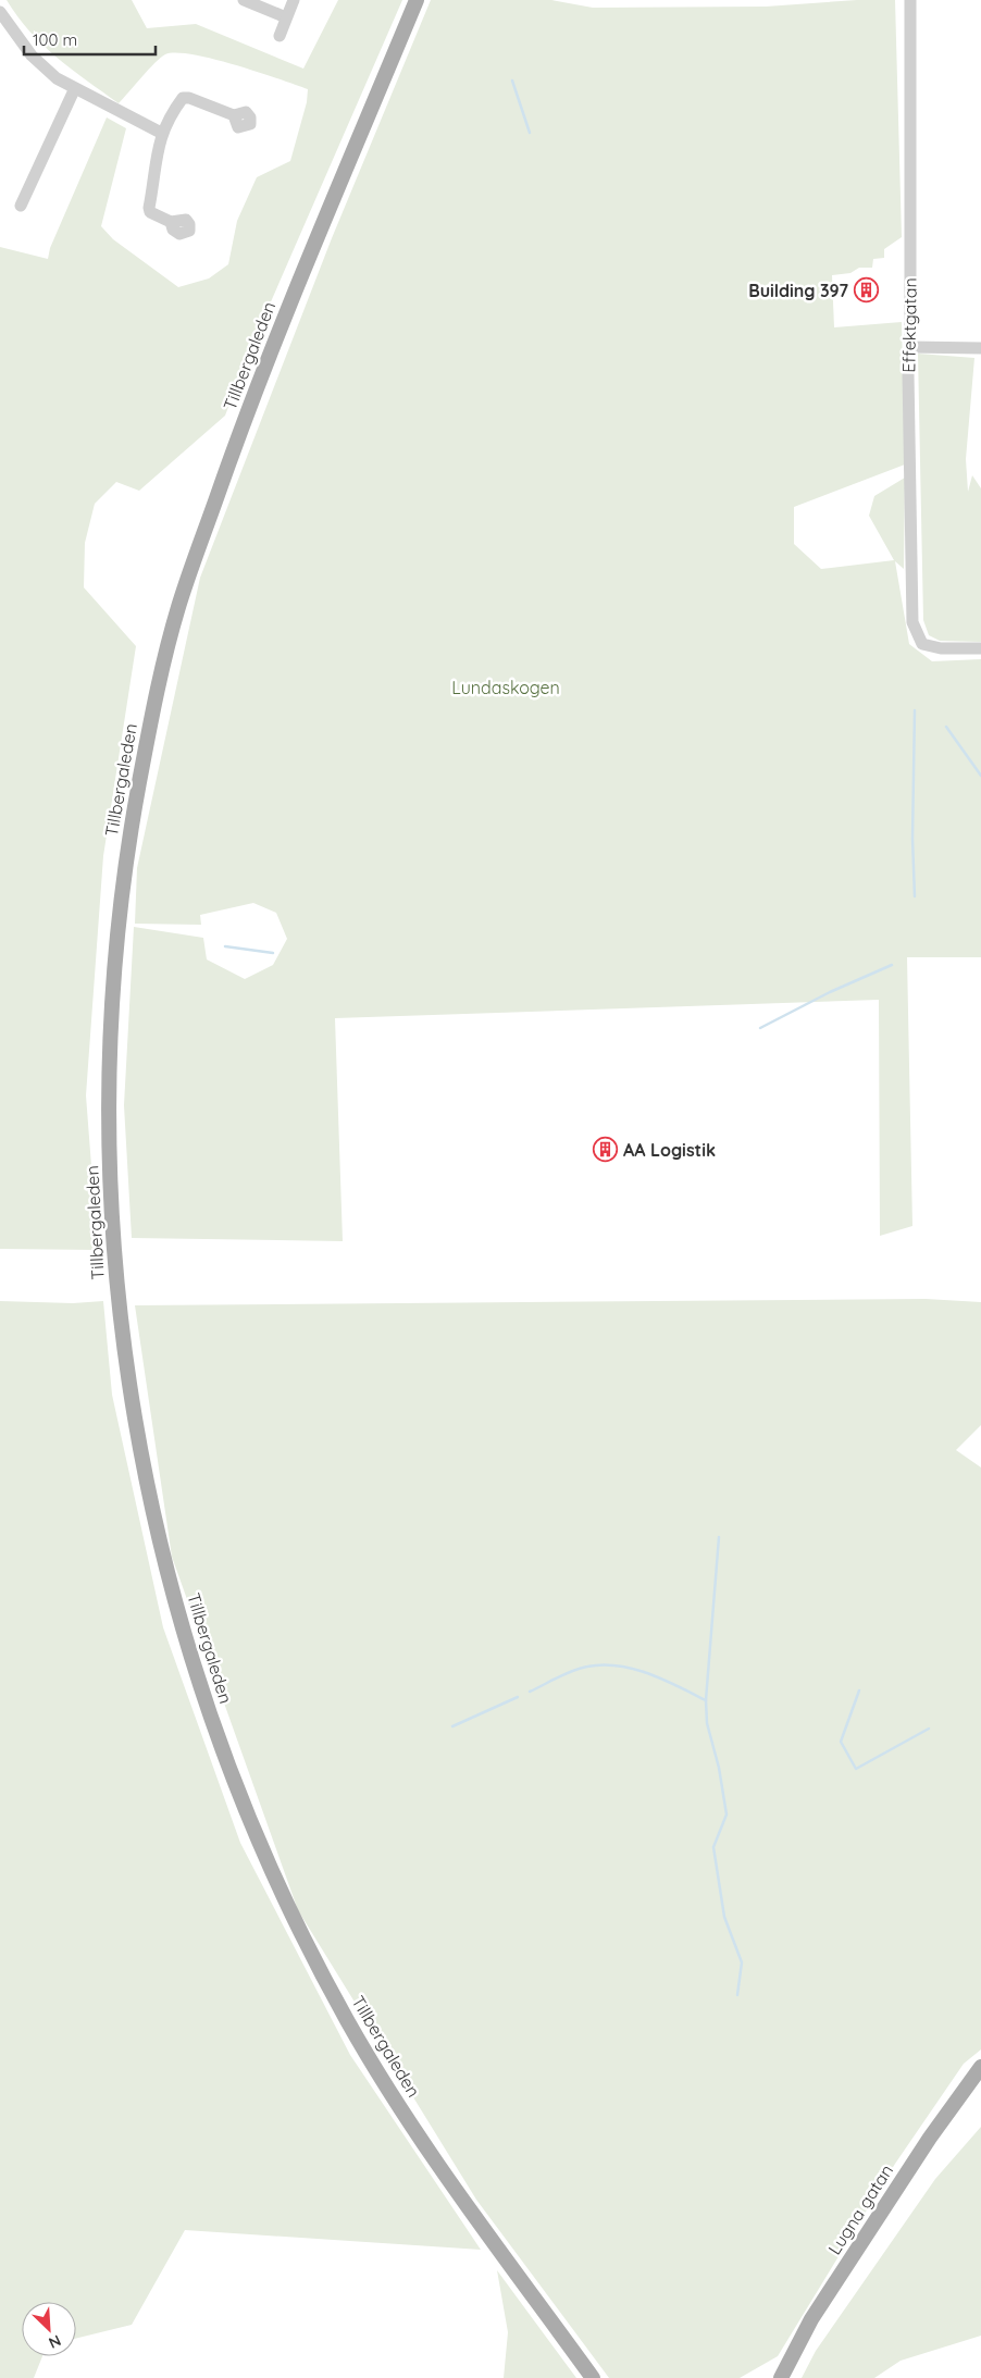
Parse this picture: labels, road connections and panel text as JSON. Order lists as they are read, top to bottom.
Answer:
{
  "streets": {
    "main road": ["Tillbergaleden", "Lugna gatan"],
    "street": ["Effektgatan"]
  },
  "parks": ["Lundaskogen"],
  "places": {
    "building": ["Building 397", "AA Logistik"]
  },
  "scale_bar": "100 m",
  "north": "bottom right"
}
